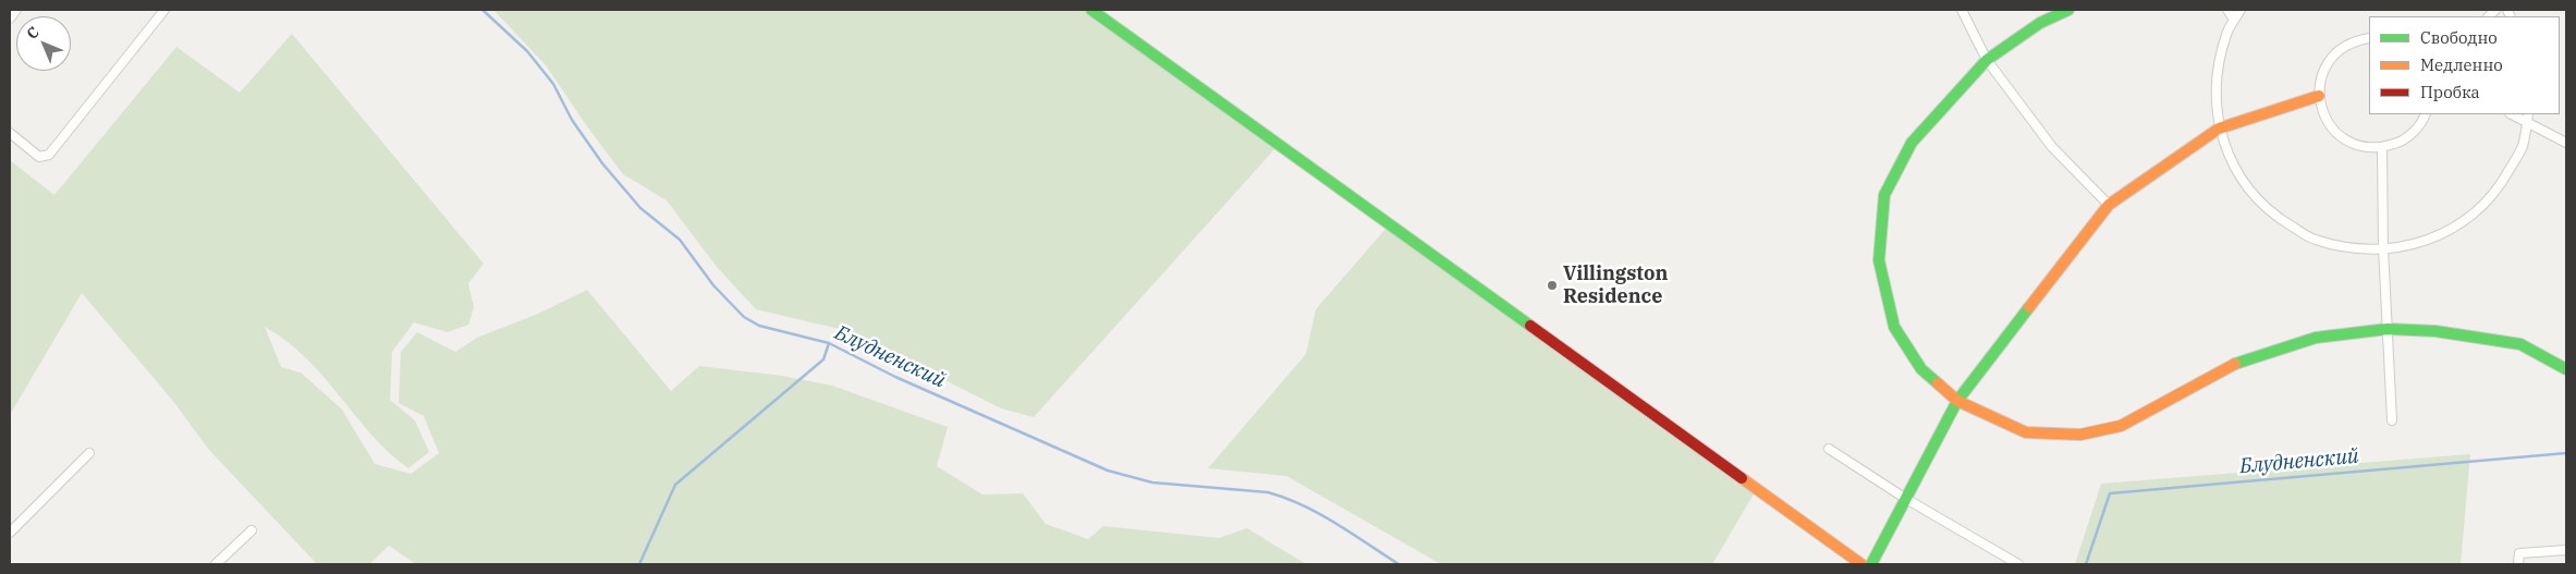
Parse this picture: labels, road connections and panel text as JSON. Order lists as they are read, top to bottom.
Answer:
{
  "water": ["Блудненский"],
  "places": ["Villingston Residence"],
  "legend": ["Свободно", "Медленно", "Пробка"],
  "north": "top left"
}
